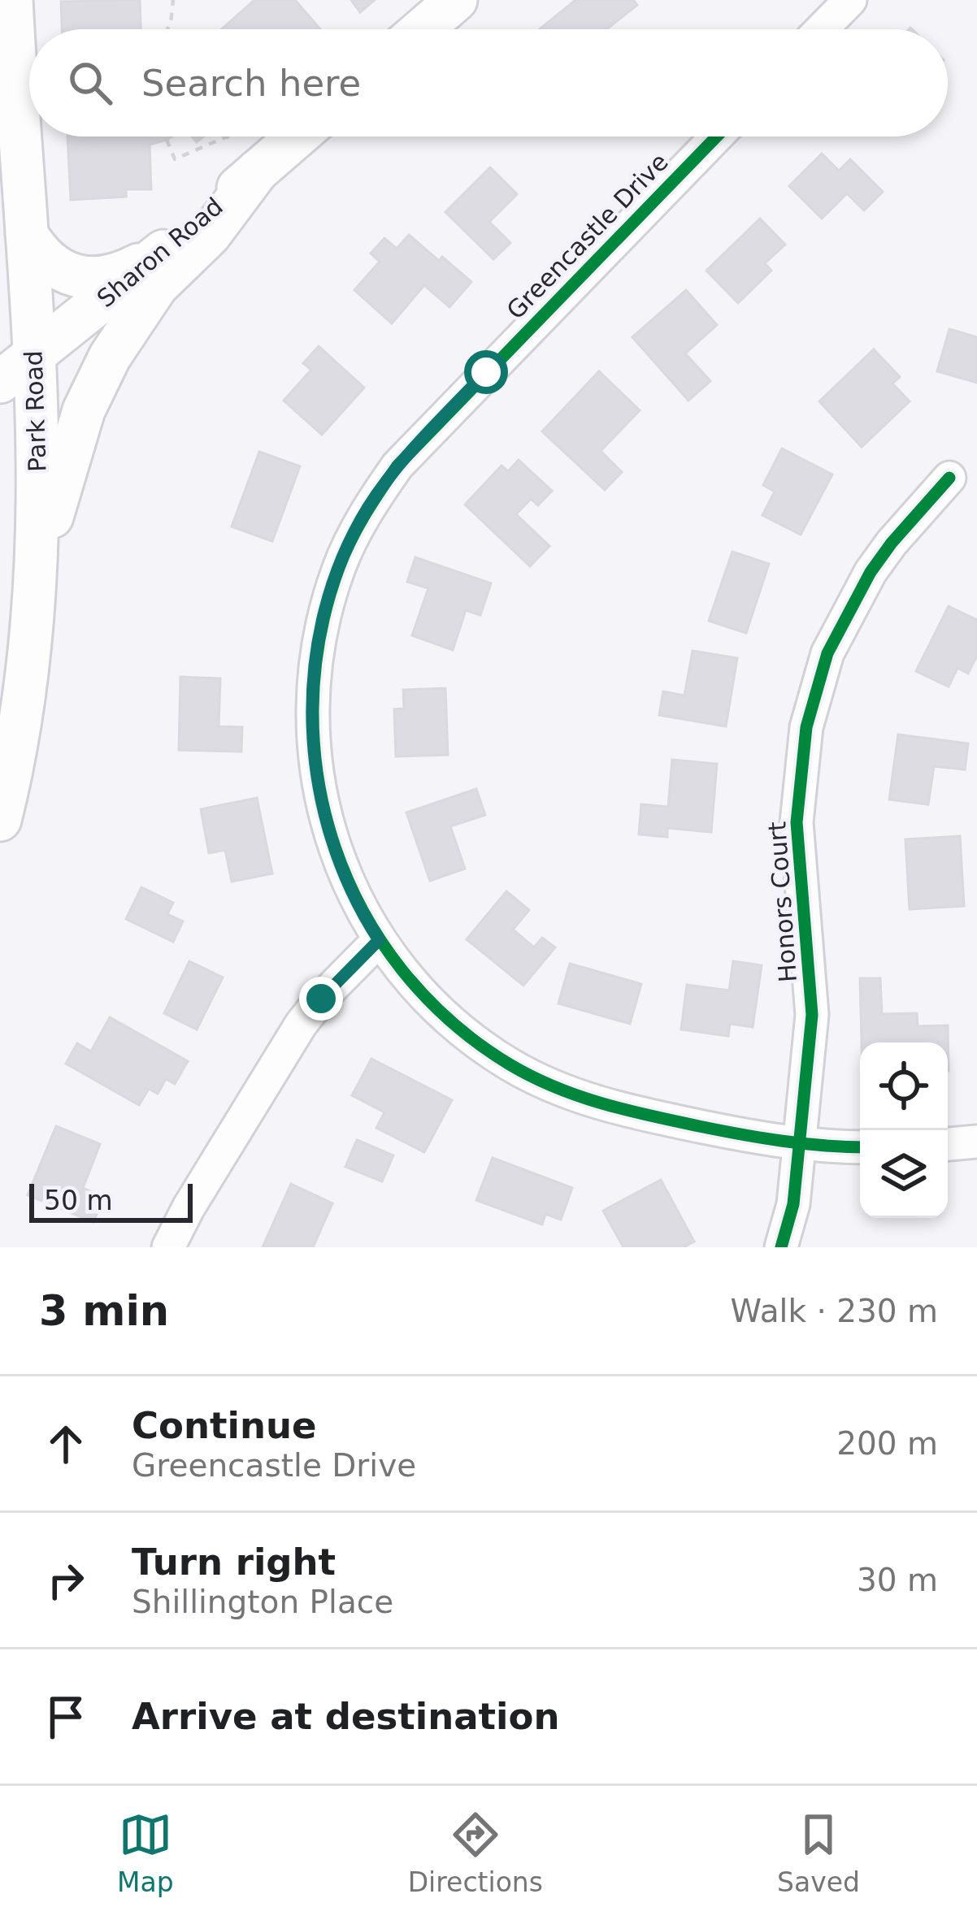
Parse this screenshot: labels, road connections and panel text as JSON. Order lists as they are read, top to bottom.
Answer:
{
  "streets": {
    "main road": ["Sharon Road", "Park Road"],
    "street": ["Greencastle Drive", "Honors Court"]
  },
  "crossings": [
    ["Greencastle Drive", "Honors Court"],
    ["Sharon Road", "Park Road"]
  ],
  "scale_bar": "50 m",
  "page": {
    "search": "Search here",
    "scale": "50 m",
    "heading": ["3 min", "Walk · 230 m"],
    "list": [
      ["Continue", "Greencastle Drive", "200 m"],
      ["Turn right", "Shillington Place", "30 m"],
      "Arrive at destination"
    ],
    "nav": ["Map", "Directions", "Saved"]
  }
}
